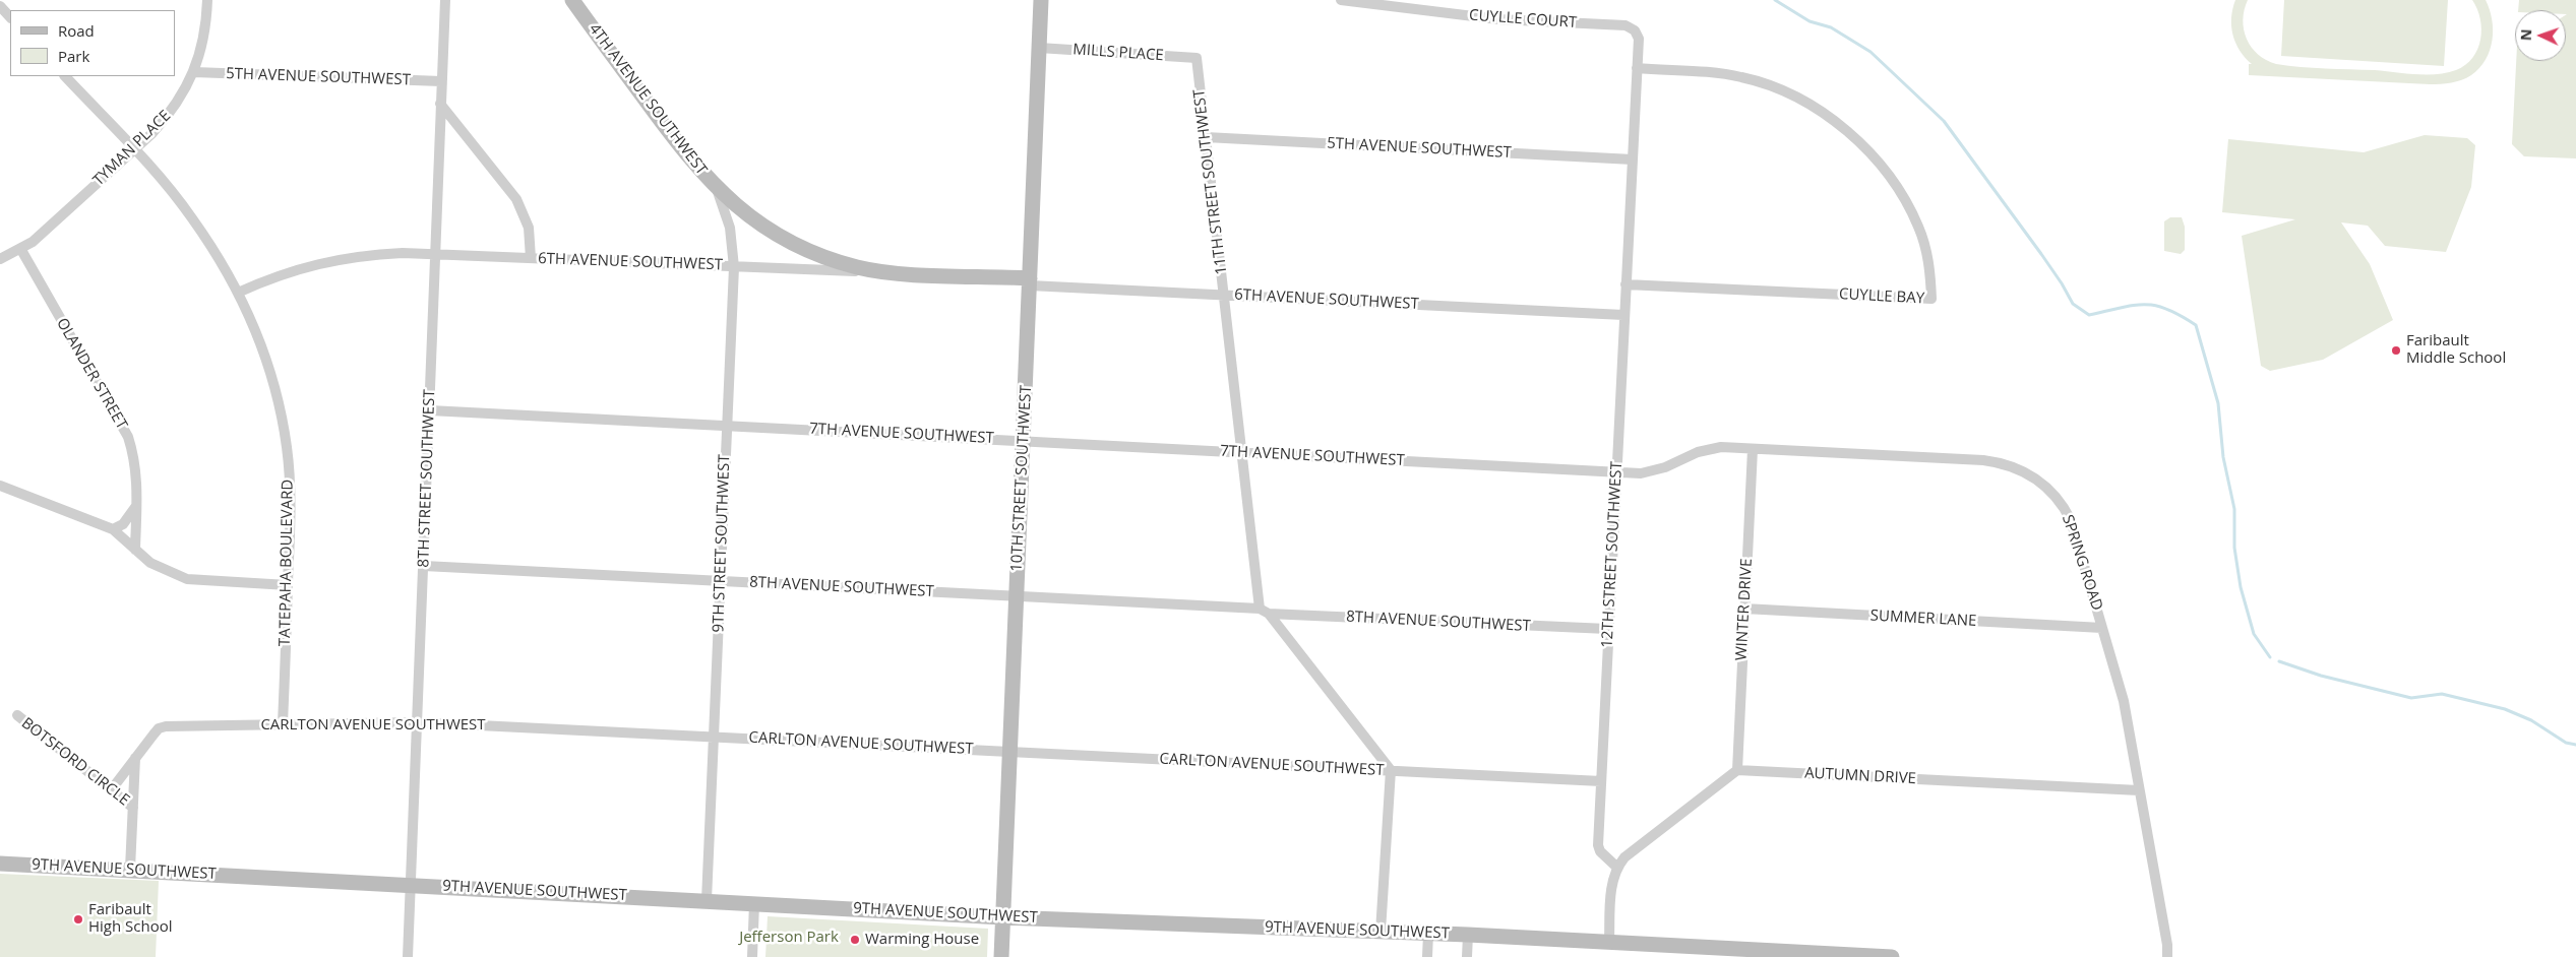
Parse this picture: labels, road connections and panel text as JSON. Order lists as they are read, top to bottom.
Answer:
{
  "streets": {
    "street": [
      "CUYLLE COURT",
      "MILLS PLACE",
      "5TH AVENUE SOUTHWEST",
      "4TH AVENUE SOUTHWEST",
      "TYMAN PLACE",
      "11TH STREET SOUTHWEST",
      "6TH AVENUE SOUTHWEST",
      "CUYLLE BAY",
      "OLANDER STREET",
      "7TH AVENUE SOUTHWEST",
      "8TH STREET SOUTHWEST",
      "10TH STREET SOUTHWEST",
      "9TH STREET SOUTHWEST",
      "12TH STREET SOUTHWEST",
      "TATEPAHA BOULEVARD",
      "SPRING ROAD",
      "8TH AVENUE SOUTHWEST",
      "WINTER DRIVE",
      "SUMMER LANE",
      "CARLTON AVENUE SOUTHWEST",
      "BOTSFORD CIRCLE",
      "AUTUMN DRIVE",
      "9TH AVENUE SOUTHWEST"
    ]
  },
  "crossings": [
    ["CUYLLE COURT", "CUYLLE BAY"],
    ["MILLS PLACE", "11TH STREET SOUTHWEST"],
    ["MILLS PLACE", "10TH STREET SOUTHWEST"],
    ["5TH AVENUE SOUTHWEST", "TYMAN PLACE"],
    ["5TH AVENUE SOUTHWEST", "11TH STREET SOUTHWEST"],
    ["5TH AVENUE SOUTHWEST", "8TH STREET SOUTHWEST"],
    ["5TH AVENUE SOUTHWEST", "12TH STREET SOUTHWEST"],
    ["4TH AVENUE SOUTHWEST", "6TH AVENUE SOUTHWEST"],
    ["4TH AVENUE SOUTHWEST", "9TH STREET SOUTHWEST"],
    ["TYMAN PLACE", "OLANDER STREET"],
    ["TYMAN PLACE", "TATEPAHA BOULEVARD"],
    ["11TH STREET SOUTHWEST", "6TH AVENUE SOUTHWEST"],
    ["11TH STREET SOUTHWEST", "7TH AVENUE SOUTHWEST"],
    ["11TH STREET SOUTHWEST", "8TH AVENUE SOUTHWEST"],
    ["6TH AVENUE SOUTHWEST", "8TH STREET SOUTHWEST"],
    ["6TH AVENUE SOUTHWEST", "10TH STREET SOUTHWEST"],
    ["6TH AVENUE SOUTHWEST", "9TH STREET SOUTHWEST"],
    ["6TH AVENUE SOUTHWEST", "12TH STREET SOUTHWEST"],
    ["6TH AVENUE SOUTHWEST", "TATEPAHA BOULEVARD"],
    ["CUYLLE BAY", "12TH STREET SOUTHWEST"],
    ["7TH AVENUE SOUTHWEST", "8TH STREET SOUTHWEST"],
    ["7TH AVENUE SOUTHWEST", "10TH STREET SOUTHWEST"],
    ["7TH AVENUE SOUTHWEST", "9TH STREET SOUTHWEST"],
    ["7TH AVENUE SOUTHWEST", "12TH STREET SOUTHWEST"],
    ["7TH AVENUE SOUTHWEST", "SPRING ROAD"],
    ["8TH STREET SOUTHWEST", "8TH AVENUE SOUTHWEST"],
    ["8TH STREET SOUTHWEST", "CARLTON AVENUE SOUTHWEST"],
    ["8TH STREET SOUTHWEST", "9TH AVENUE SOUTHWEST"],
    ["10TH STREET SOUTHWEST", "8TH AVENUE SOUTHWEST"],
    ["10TH STREET SOUTHWEST", "CARLTON AVENUE SOUTHWEST"],
    ["10TH STREET SOUTHWEST", "9TH AVENUE SOUTHWEST"],
    ["9TH STREET SOUTHWEST", "8TH AVENUE SOUTHWEST"],
    ["9TH STREET SOUTHWEST", "CARLTON AVENUE SOUTHWEST"],
    ["9TH STREET SOUTHWEST", "9TH AVENUE SOUTHWEST"],
    ["12TH STREET SOUTHWEST", "SPRING ROAD"],
    ["12TH STREET SOUTHWEST", "8TH AVENUE SOUTHWEST"],
    ["12TH STREET SOUTHWEST", "CARLTON AVENUE SOUTHWEST"],
    ["TATEPAHA BOULEVARD", "CARLTON AVENUE SOUTHWEST"],
    ["SPRING ROAD", "WINTER DRIVE"],
    ["SPRING ROAD", "SUMMER LANE"],
    ["SPRING ROAD", "AUTUMN DRIVE"],
    ["WINTER DRIVE", "SUMMER LANE"],
    ["WINTER DRIVE", "AUTUMN DRIVE"],
    ["CARLTON AVENUE SOUTHWEST", "BOTSFORD CIRCLE"]
  ],
  "parks": ["Jefferson Park"],
  "places": ["Faribault Middle School", "Faribault High School", "Warming House"],
  "legend": ["Road", "Park"],
  "north": "left"
}
